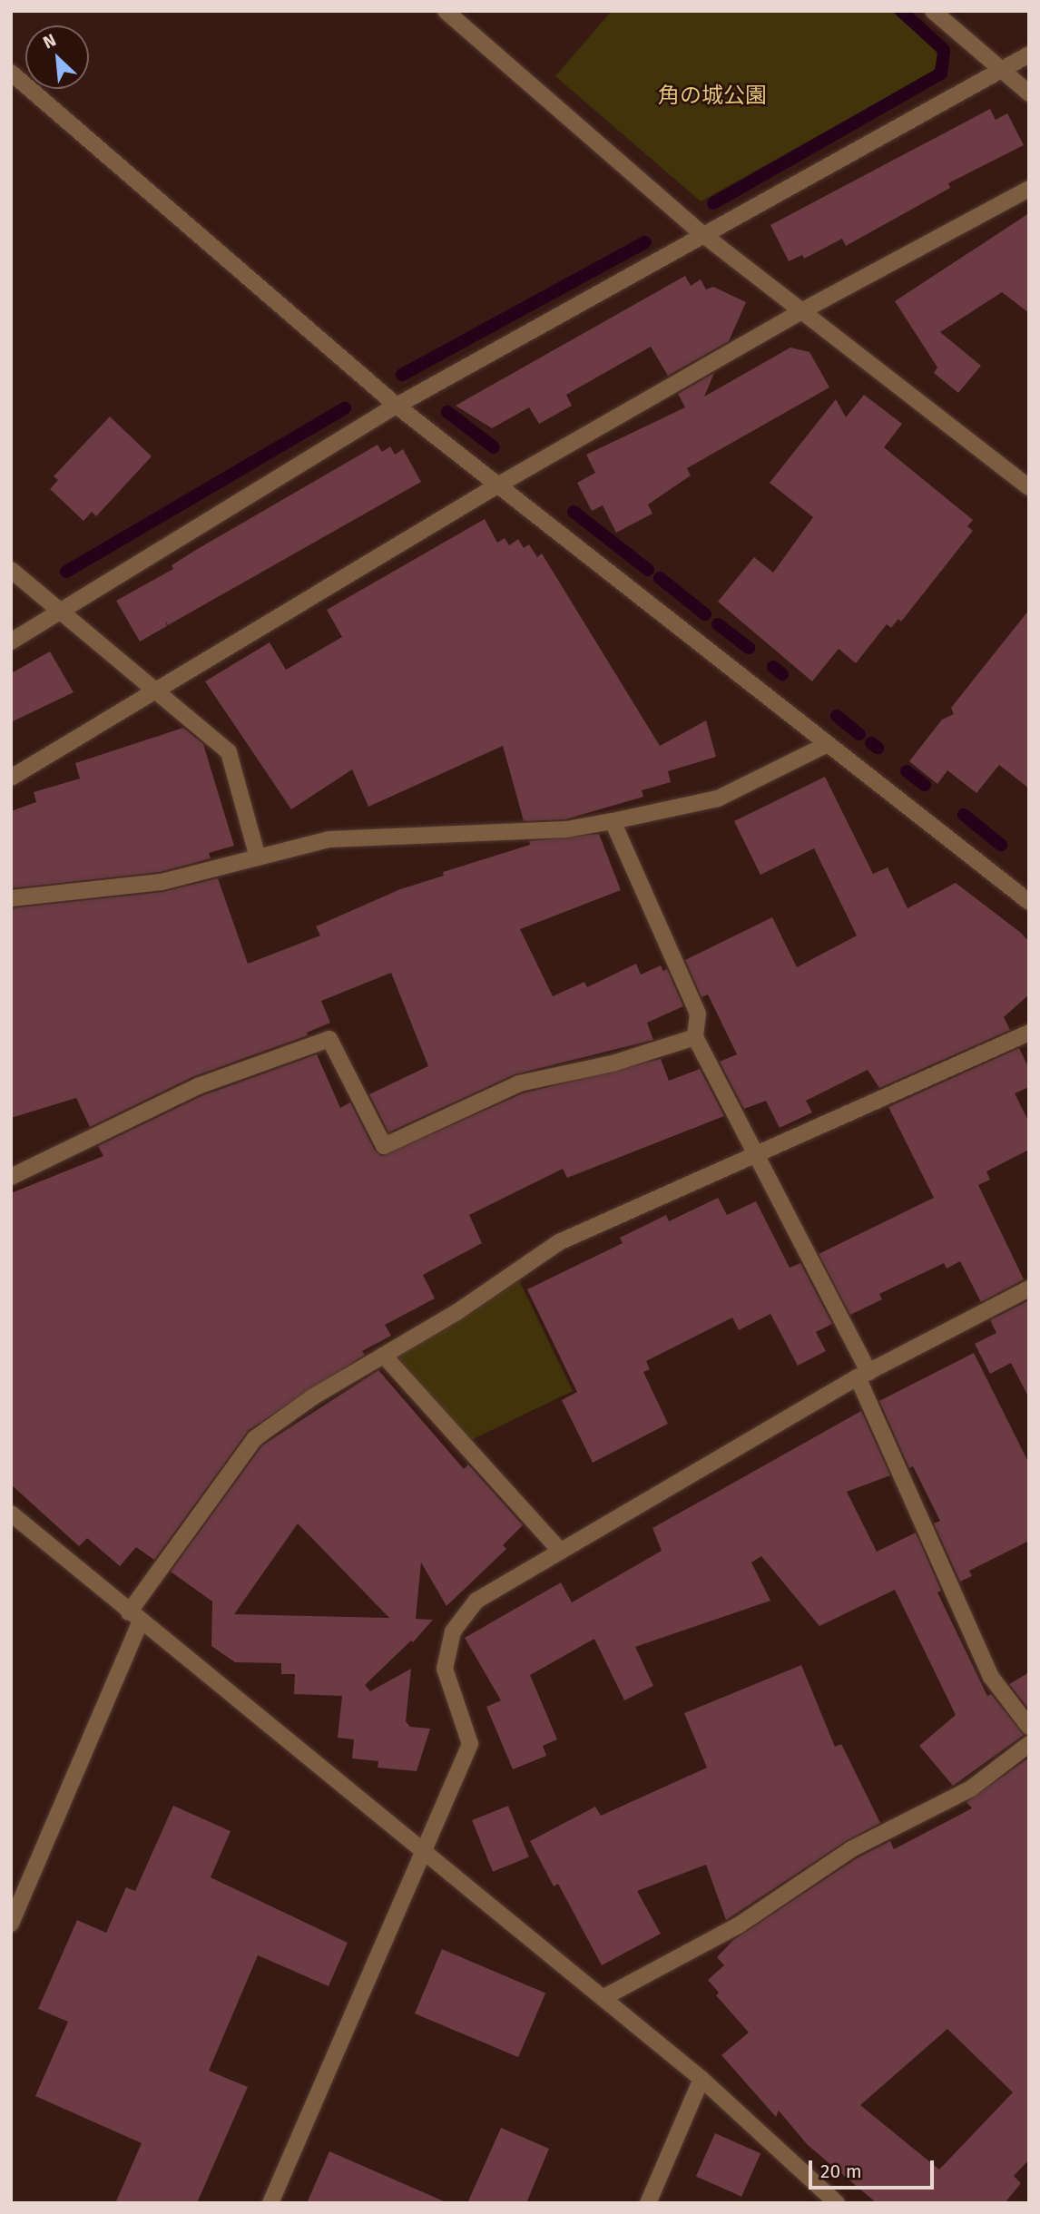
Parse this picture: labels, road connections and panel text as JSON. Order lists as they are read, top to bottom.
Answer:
{
  "parks": ["角の城公園"],
  "scale_bar": "20 m",
  "north": "top left"
}
